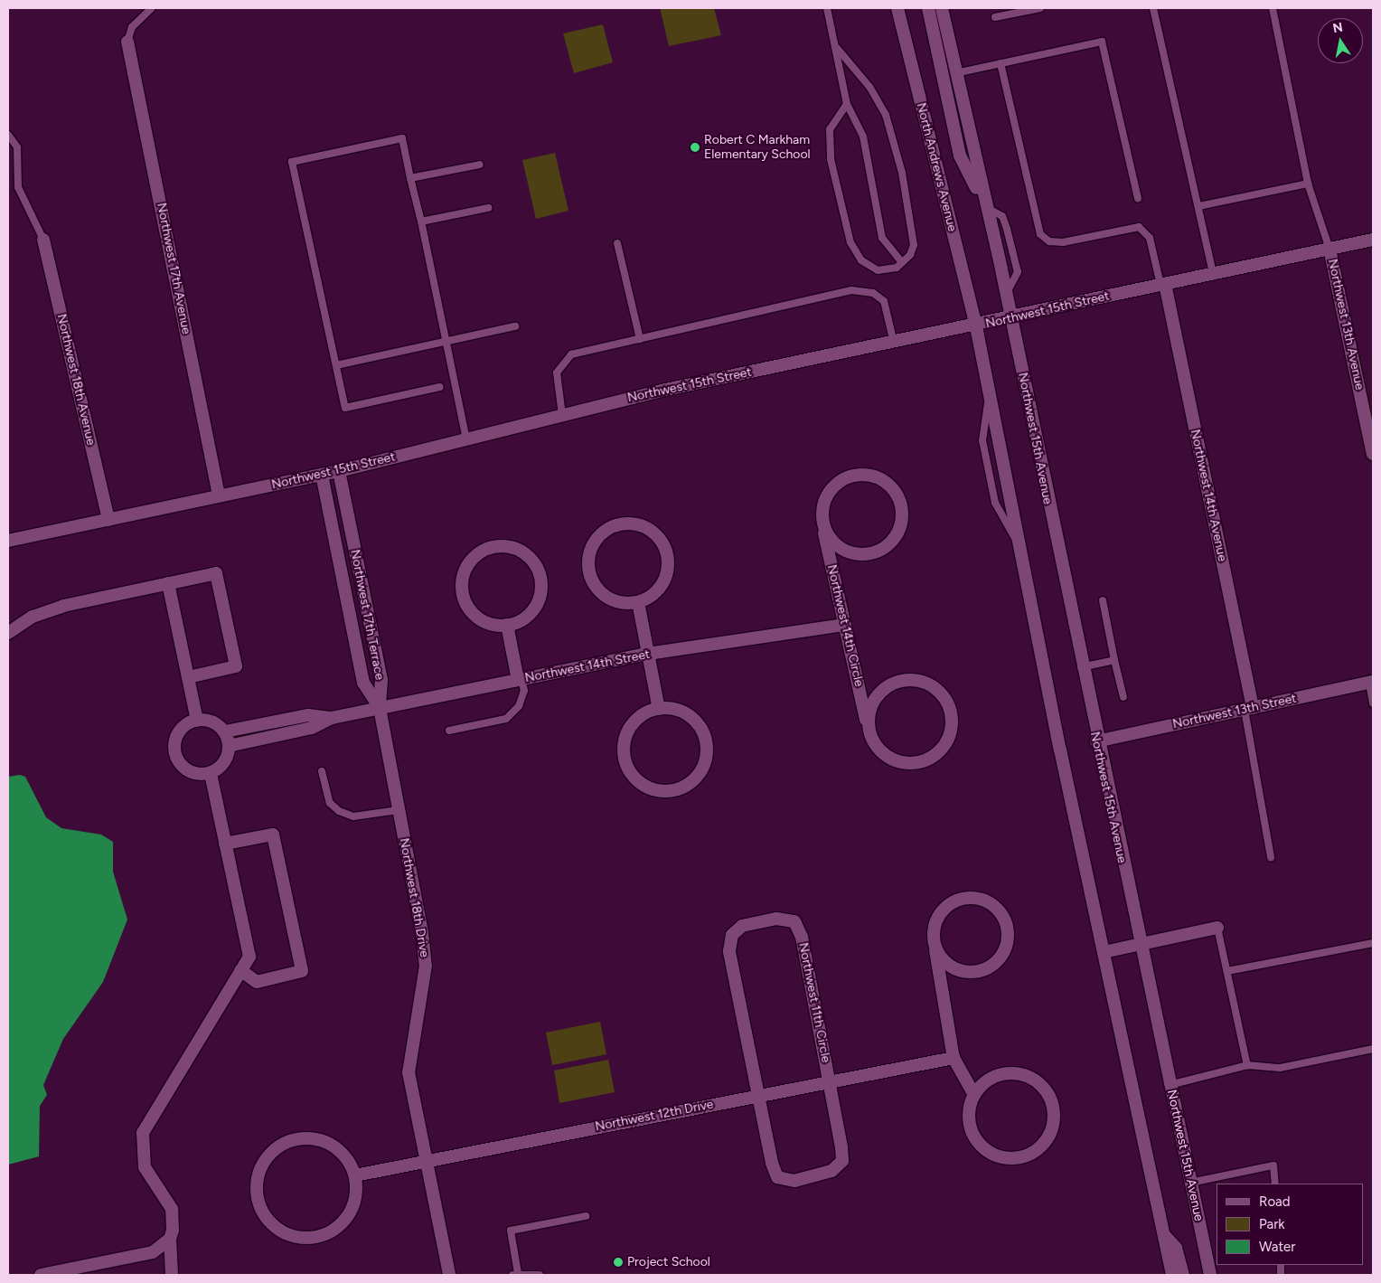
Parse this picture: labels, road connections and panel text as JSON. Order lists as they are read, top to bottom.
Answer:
{
  "streets": {
    "street": [
      "North Andrews Avenue",
      "Northwest 17th Avenue",
      "Northwest 15th Street",
      "Northwest 13th Avenue",
      "Northwest 18th Avenue",
      "Northwest 15th Avenue",
      "Northwest 14th Avenue",
      "Northwest 17th Terrace",
      "Northwest 14th Circle",
      "Northwest 14th Street",
      "Northwest 13th Street",
      "Northwest 18th Drive",
      "Northwest 11th Circle",
      "Northwest 12th Drive"
    ]
  },
  "crossings": [
    ["North Andrews Avenue", "Northwest 15th Street"],
    ["Northwest 17th Avenue", "Northwest 15th Street"],
    ["Northwest 15th Street", "Northwest 13th Avenue"],
    ["Northwest 15th Street", "Northwest 18th Avenue"],
    ["Northwest 15th Street", "Northwest 15th Avenue"],
    ["Northwest 15th Street", "Northwest 14th Avenue"],
    ["Northwest 15th Street", "Northwest 17th Terrace"],
    ["Northwest 15th Avenue", "Northwest 13th Street"],
    ["Northwest 14th Avenue", "Northwest 13th Street"],
    ["Northwest 17th Terrace", "Northwest 14th Street"],
    ["Northwest 17th Terrace", "Northwest 18th Drive"],
    ["Northwest 14th Circle", "Northwest 14th Street"],
    ["Northwest 14th Street", "Northwest 18th Drive"],
    ["Northwest 18th Drive", "Northwest 12th Drive"],
    ["Northwest 11th Circle", "Northwest 12th Drive"]
  ],
  "places": ["Robert C Markham Elementary School", "Project School"],
  "legend": ["Road", "Park", "Water"],
  "north": "top"
}
